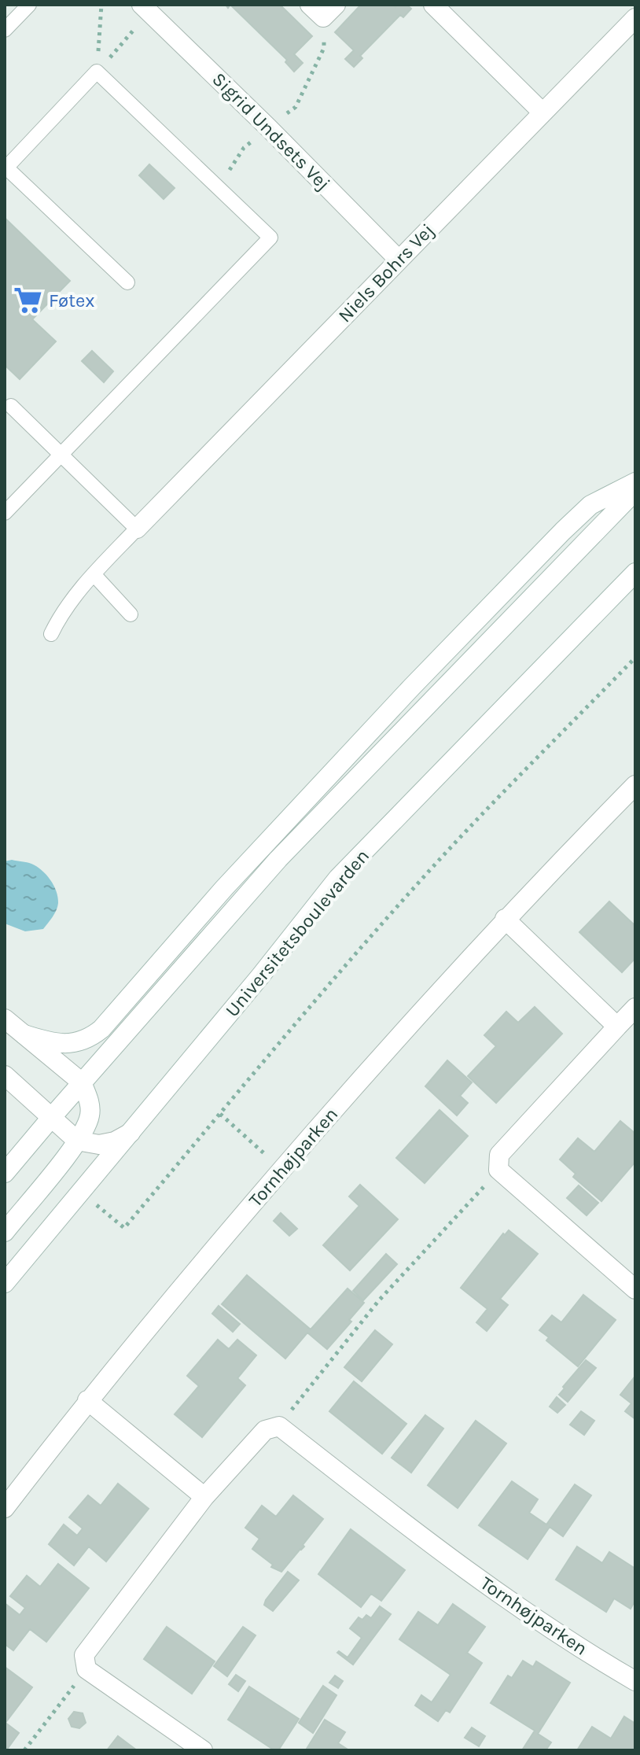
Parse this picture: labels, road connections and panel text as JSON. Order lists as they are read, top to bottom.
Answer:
{
  "streets": {
    "street": [
      "Sigrid Undsets Vej",
      "Niels Bohrs Vej",
      "Universitetsboulevarden",
      "Tornhøjparken"
    ]
  },
  "crossings": [
    ["Sigrid Undsets Vej", "Niels Bohrs Vej"]
  ],
  "places": {
    "supermarket": ["Føtex"]
  }
}
